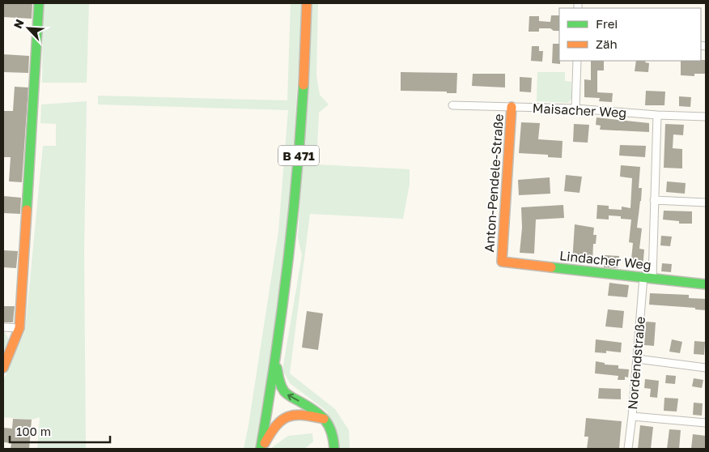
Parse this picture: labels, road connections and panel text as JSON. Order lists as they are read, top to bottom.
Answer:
{
  "streets": {
    "main road": ["B 471", "Anton-Pendele-Straße", "Lindacher Weg"],
    "street": ["Maisacher Weg", "Nordendstraße"]
  },
  "crossings": [
    ["Maisacher Weg", "Anton-Pendele-Straße"],
    ["Maisacher Weg", "Nordendstraße"],
    ["Anton-Pendele-Straße", "Lindacher Weg"],
    ["Lindacher Weg", "Nordendstraße"]
  ],
  "legend": ["Frei", "Zäh"],
  "scale_bar": "100 m",
  "north": "top left"
}
